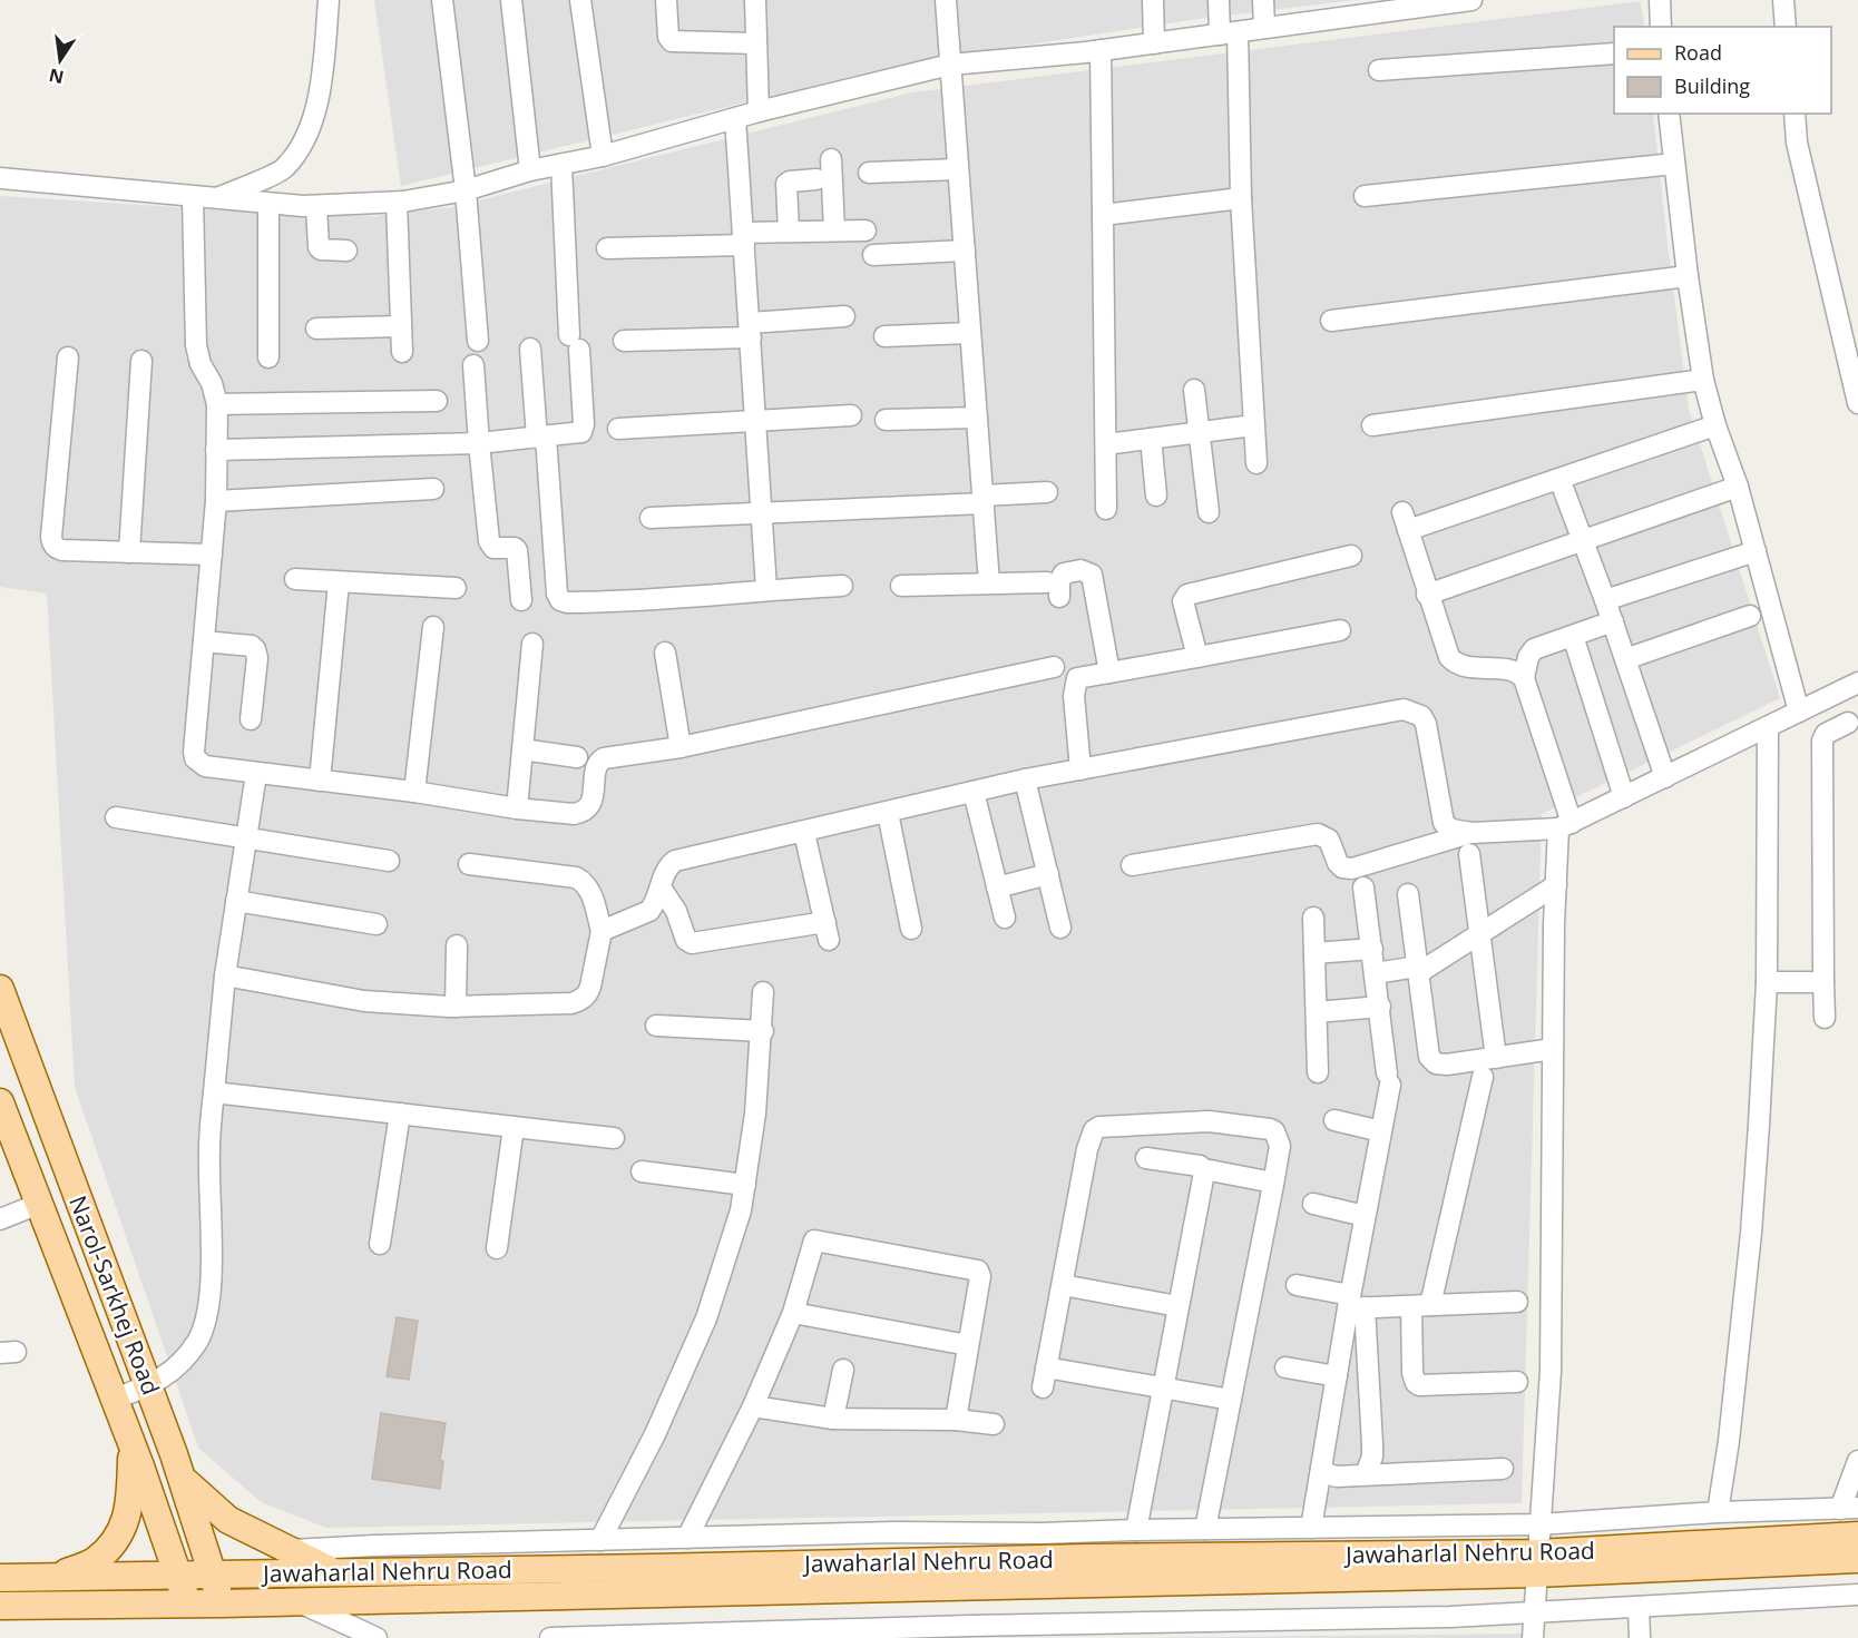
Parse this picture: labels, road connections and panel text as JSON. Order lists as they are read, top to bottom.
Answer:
{
  "streets": {
    "main road": ["Narol-Sarkhej Road", "Jawaharlal Nehru Road"]
  },
  "crossings": [
    ["Narol-Sarkhej Road", "Jawaharlal Nehru Road"]
  ],
  "legend": ["Road", "Building"],
  "north": "bottom"
}
